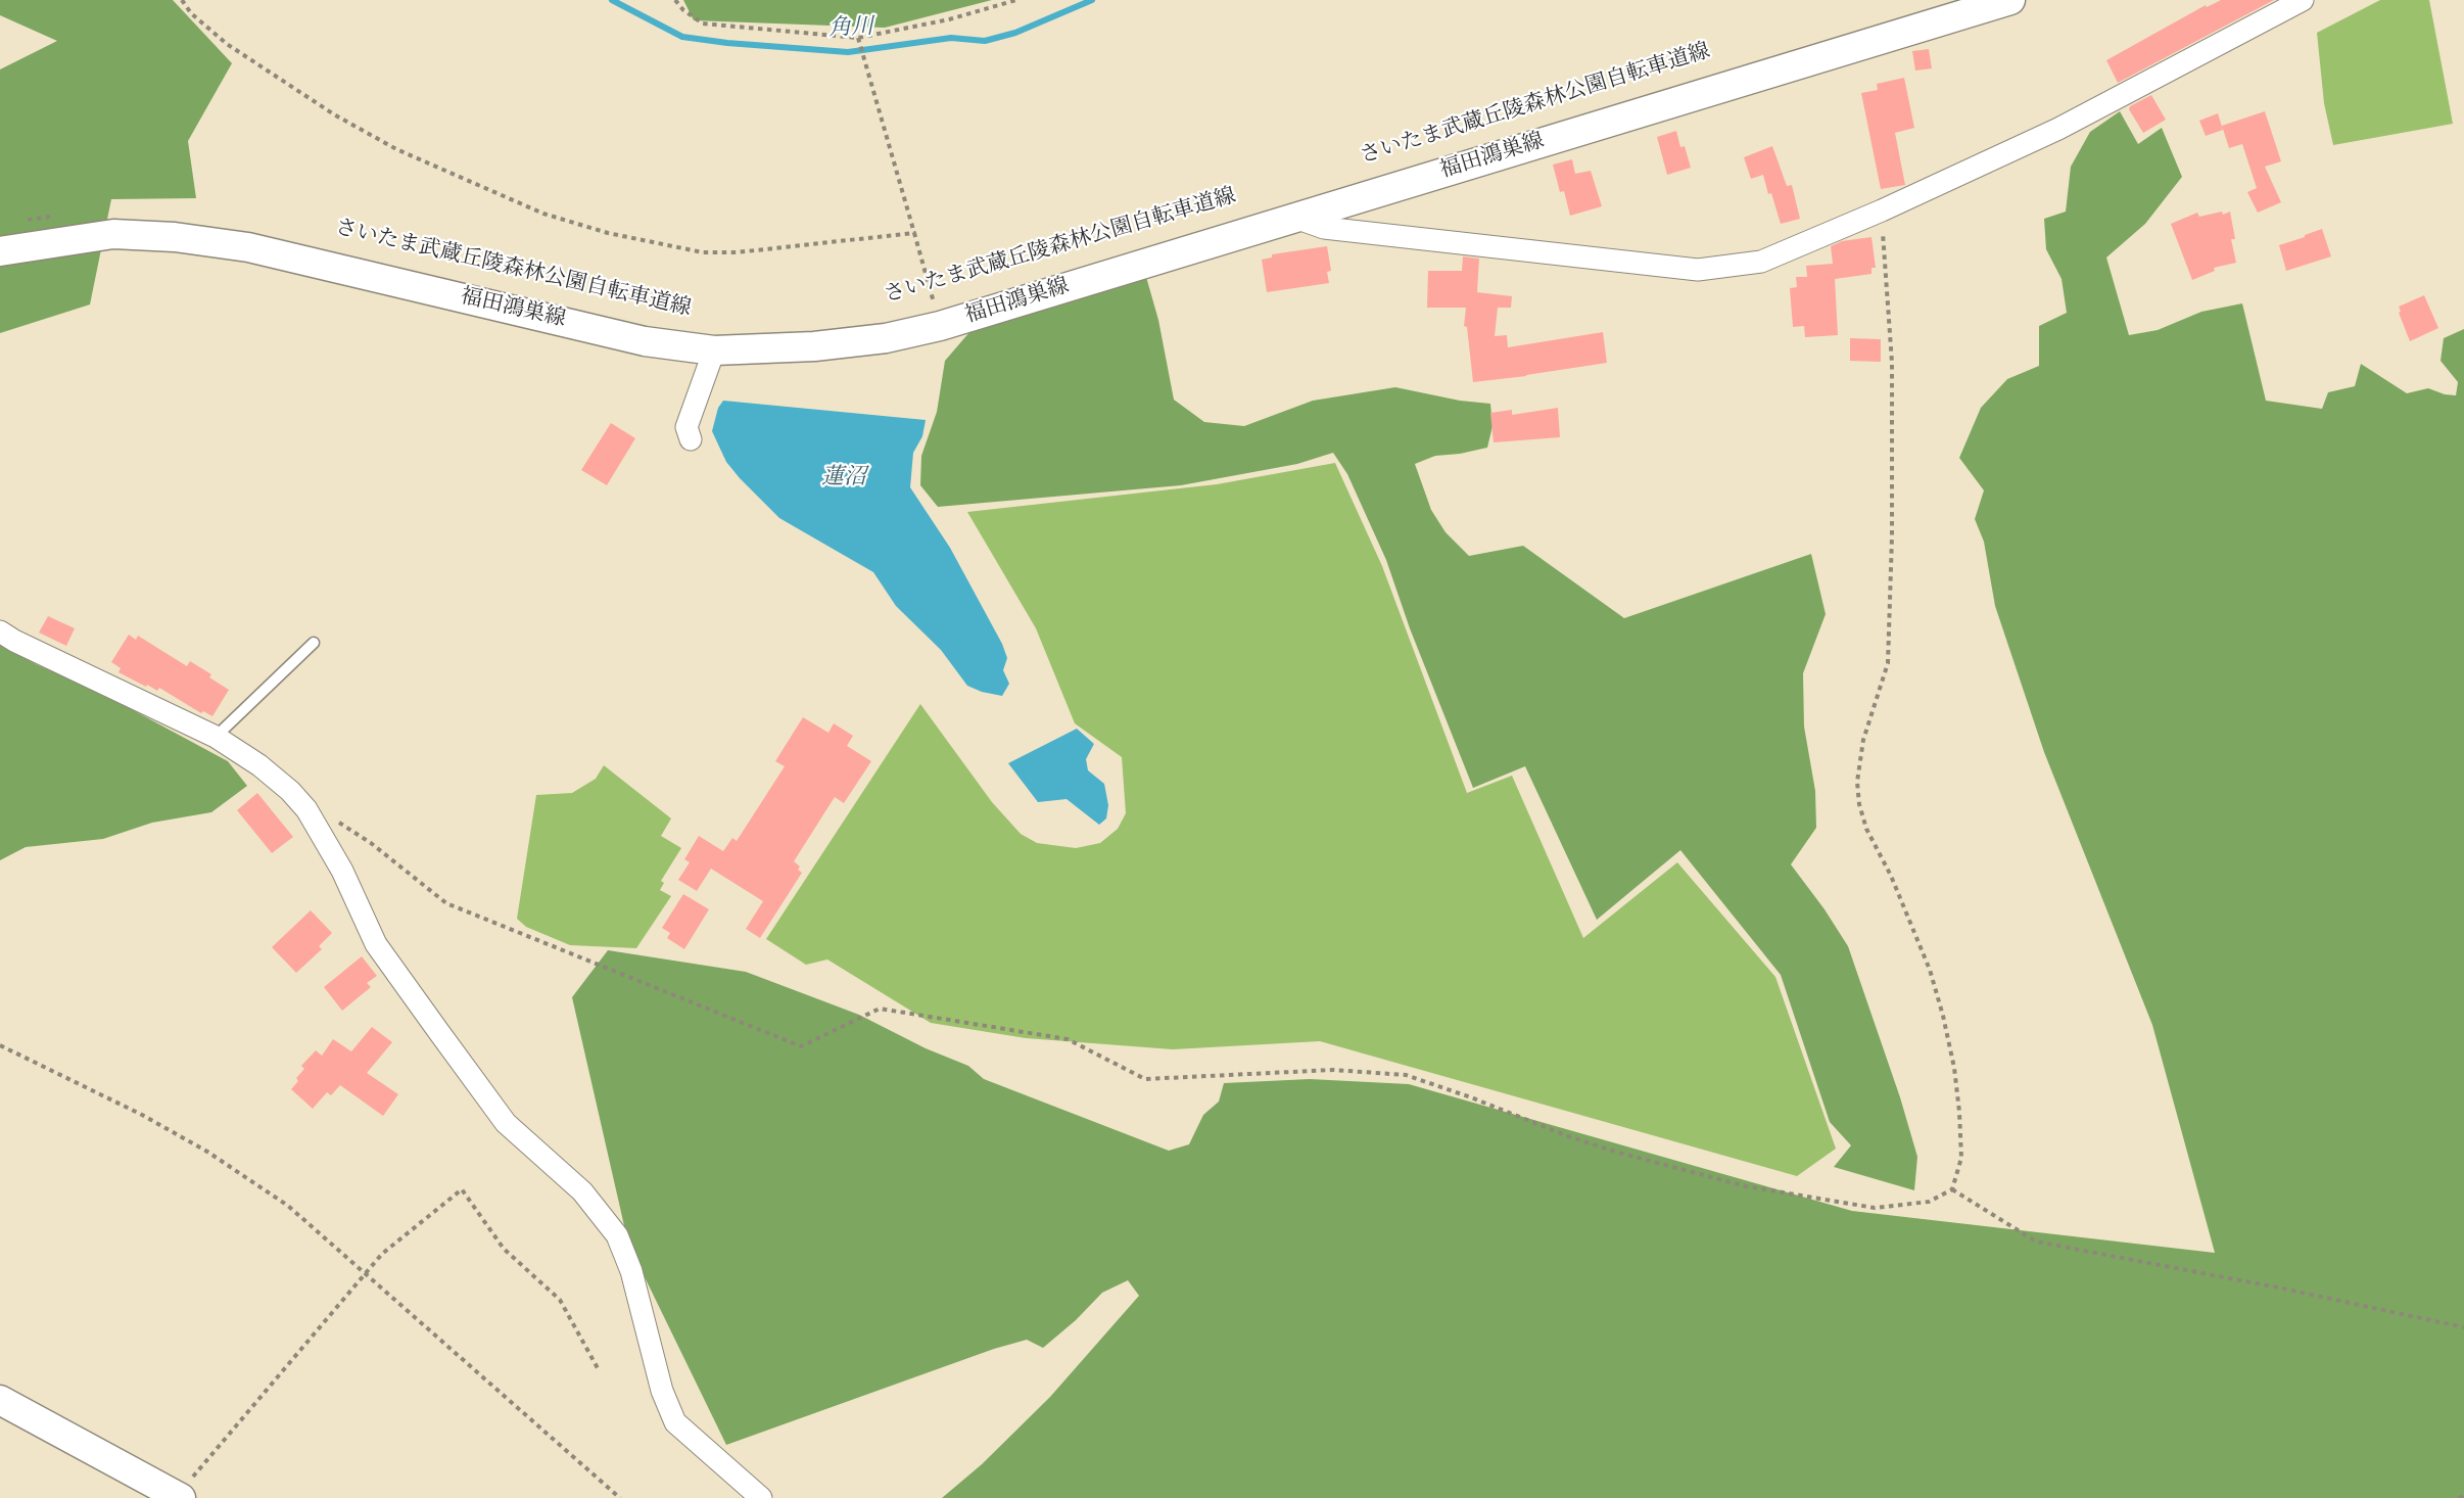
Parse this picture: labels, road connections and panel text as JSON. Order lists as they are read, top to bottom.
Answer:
{
  "streets": {
    "main road": ["福田鴻巣線"],
    "path": ["さいたま武蔵丘陵森林公園自転車道線"]
  },
  "water": ["角川", "蓮沼"]
}
